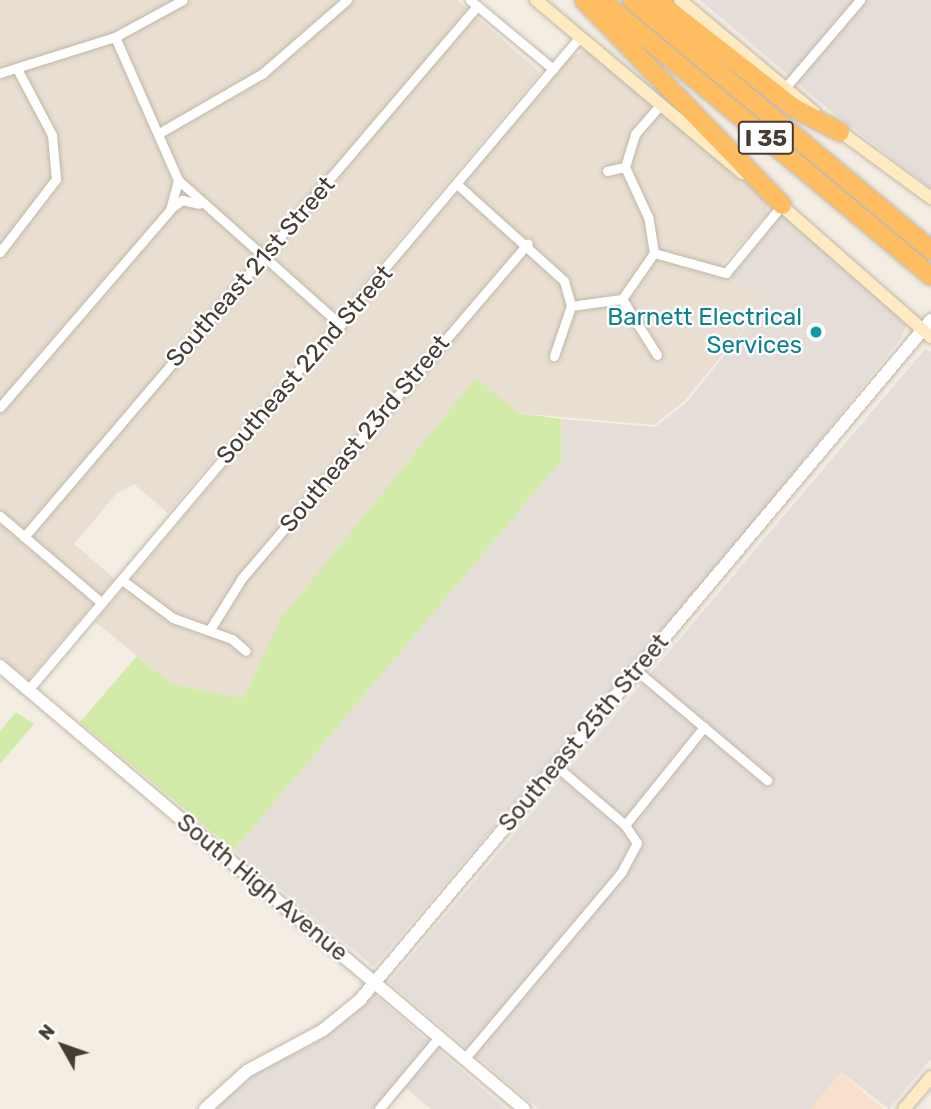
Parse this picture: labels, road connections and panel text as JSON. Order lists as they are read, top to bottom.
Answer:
{
  "streets": {
    "highway": ["I 35"],
    "street": [
      "Southeast 21st Street",
      "Southeast 22nd Street",
      "Southeast 23rd Street",
      "Southeast 25th Street",
      "South High Avenue"
    ]
  },
  "crossings": [
    ["Southeast 22nd Street", "South High Avenue"],
    ["Southeast 25th Street", "South High Avenue"]
  ],
  "places": ["Barnett Electrical Services"],
  "north": "top left"
}
